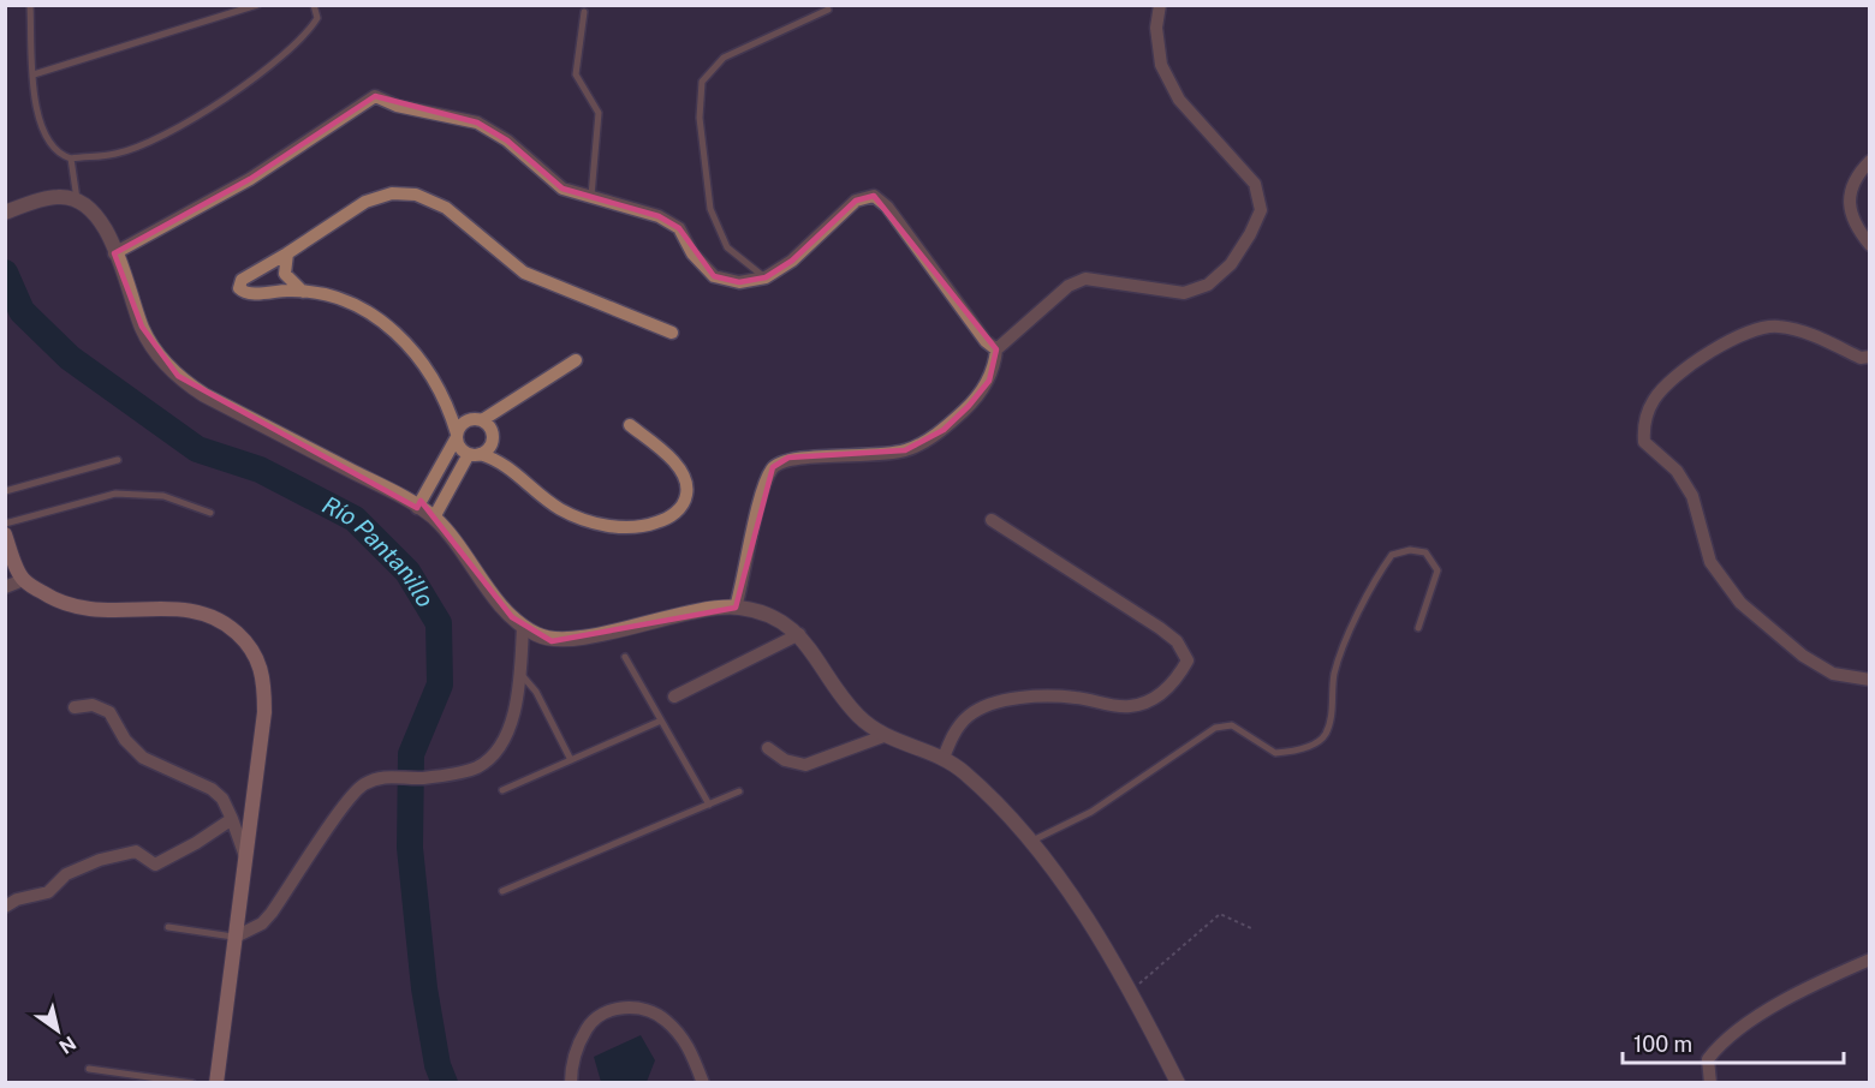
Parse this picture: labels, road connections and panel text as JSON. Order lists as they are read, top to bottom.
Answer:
{
  "water": ["Río Pantanillo"],
  "scale_bar": "100 m",
  "north": "bottom right"
}
